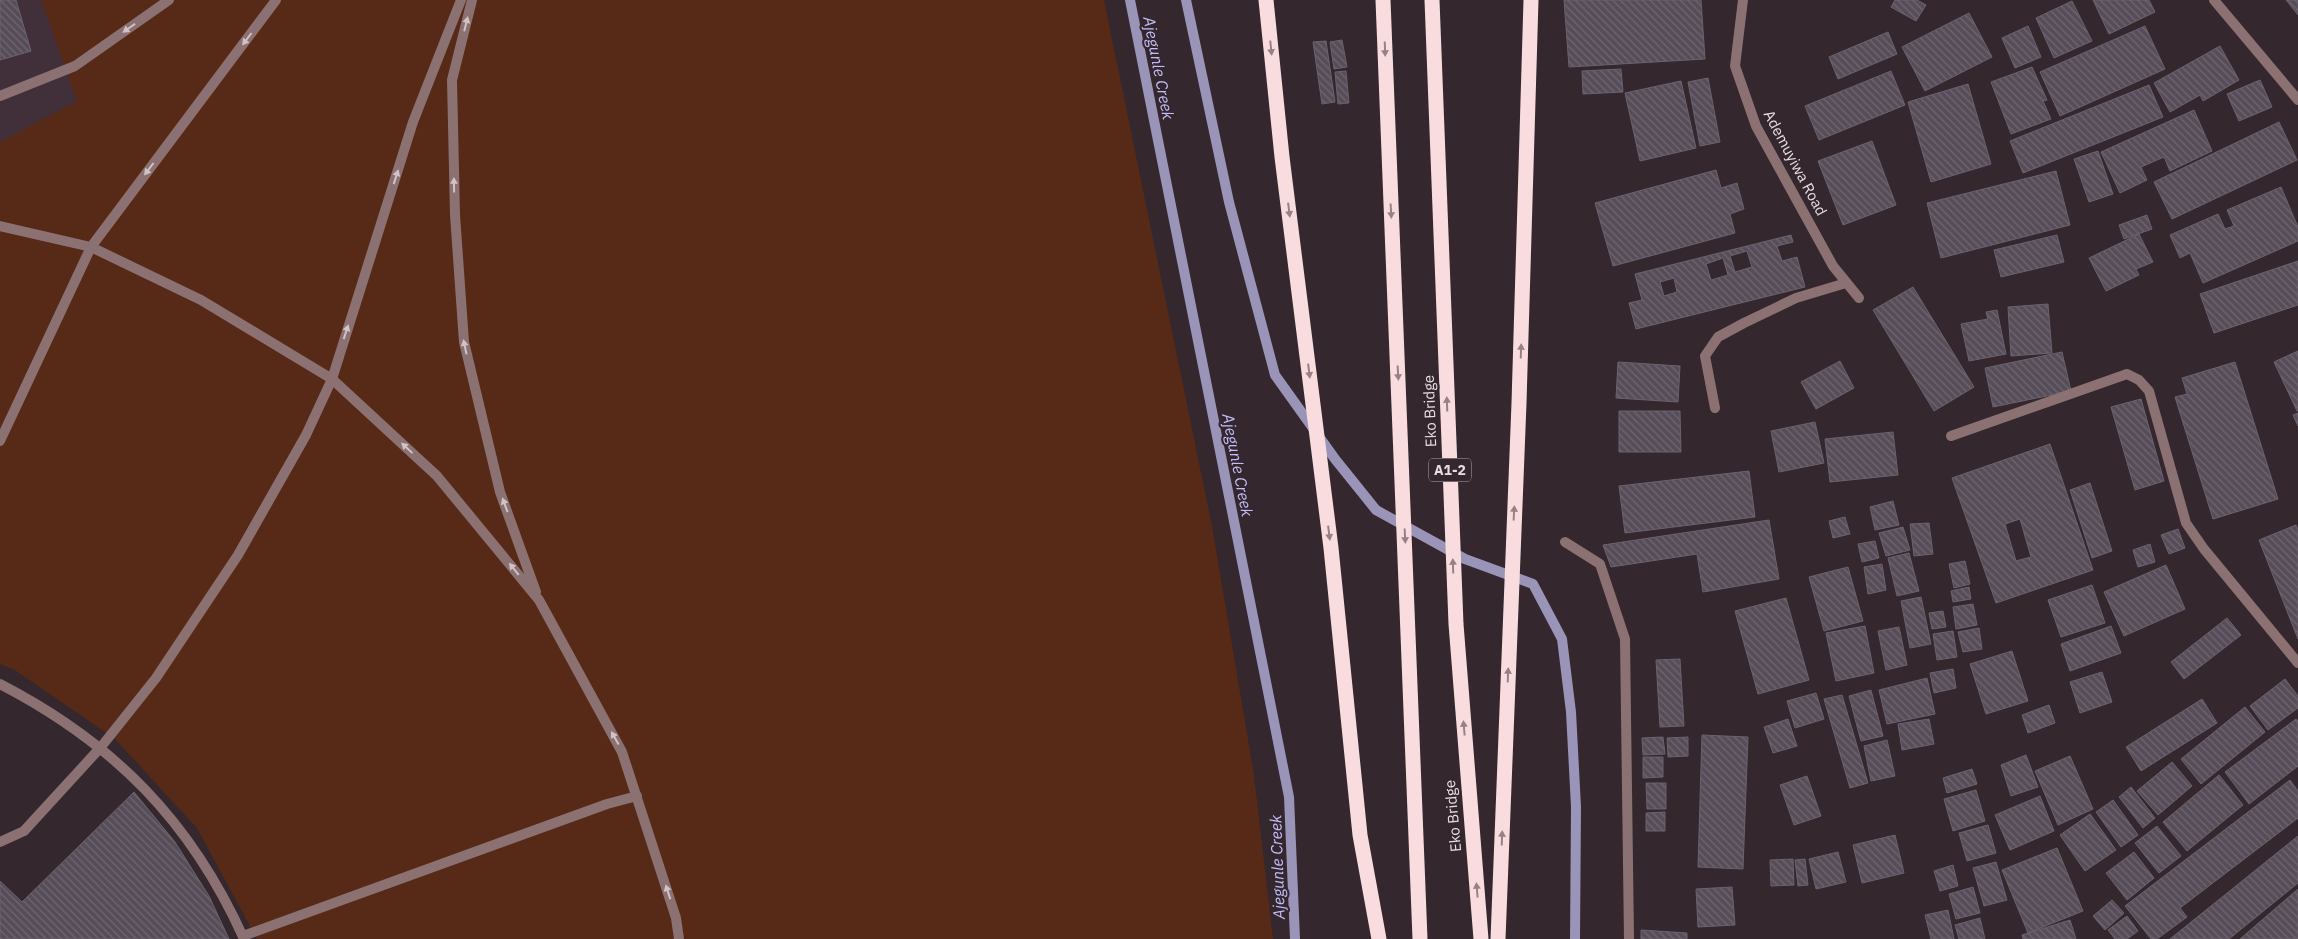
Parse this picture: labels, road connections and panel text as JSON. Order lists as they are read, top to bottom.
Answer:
{
  "streets": {
    "highway": ["Eko Bridge", "A1-2"],
    "street": ["Ademuyiwa Road"]
  },
  "water": ["Ajegunle Creek"]
}
